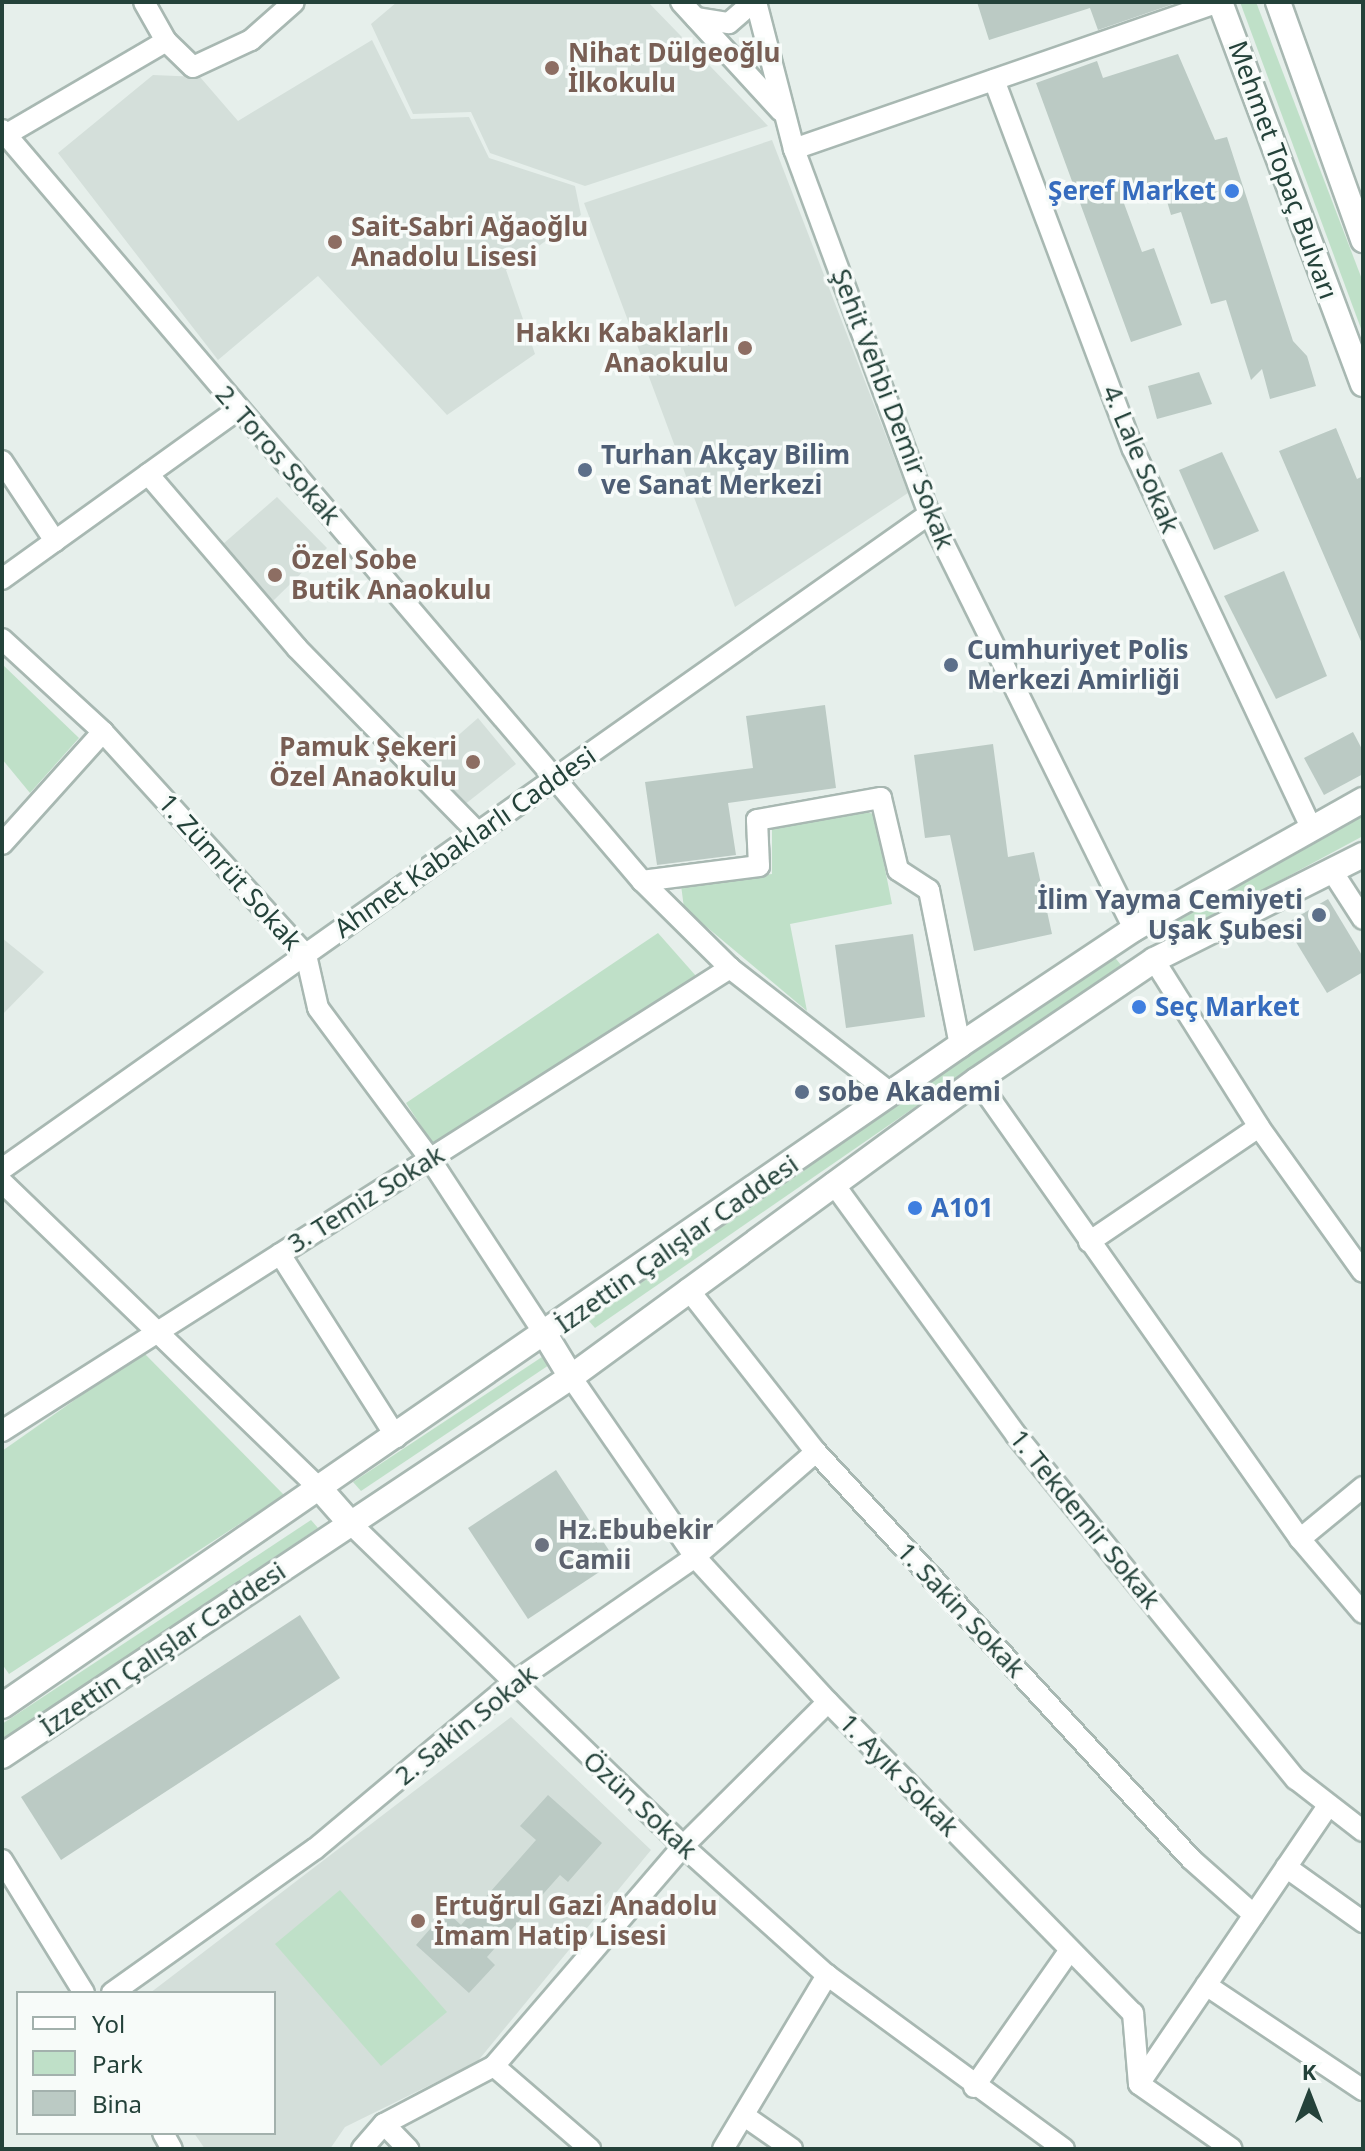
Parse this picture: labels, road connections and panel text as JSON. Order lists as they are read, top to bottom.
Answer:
{
  "streets": {
    "street": [
      "Mehmet Topaç Bulvarı",
      "Şehit Vehbi Demir Sokak",
      "2. Toros Sokak",
      "4. Lale Sokak",
      "Ahmet Kabaklarlı Caddesi",
      "1. Zümrüt Sokak",
      "3. Temiz Sokak",
      "İzzettin Çalışlar Caddesi",
      "1. Tekdemir Sokak",
      "1. Sakin Sokak",
      "2. Sakin Sokak",
      "1. Ayık Sokak",
      "Özün Sokak"
    ]
  },
  "crossings": [
    ["Şehit Vehbi Demir Sokak", "Ahmet Kabaklarlı Caddesi"],
    ["Şehit Vehbi Demir Sokak", "İzzettin Çalışlar Caddesi"],
    ["2. Toros Sokak", "Ahmet Kabaklarlı Caddesi"],
    ["2. Toros Sokak", "3. Temiz Sokak"],
    ["2. Toros Sokak", "İzzettin Çalışlar Caddesi"],
    ["4. Lale Sokak", "İzzettin Çalışlar Caddesi"],
    ["Ahmet Kabaklarlı Caddesi", "1. Zümrüt Sokak"],
    ["1. Zümrüt Sokak", "3. Temiz Sokak"],
    ["1. Zümrüt Sokak", "İzzettin Çalışlar Caddesi"],
    ["İzzettin Çalışlar Caddesi", "1. Tekdemir Sokak"],
    ["İzzettin Çalışlar Caddesi", "1. Sakin Sokak"],
    ["İzzettin Çalışlar Caddesi", "1. Ayık Sokak"],
    ["İzzettin Çalışlar Caddesi", "Özün Sokak"],
    ["1. Sakin Sokak", "2. Sakin Sokak"],
    ["2. Sakin Sokak", "1. Ayık Sokak"],
    ["2. Sakin Sokak", "Özün Sokak"]
  ],
  "places": [
    "Nihat Dülgeoğlu İlkokulu",
    "Şeref Market",
    "Sait-Sabri Ağaoğlu Anadolu Lisesi",
    "Hakkı Kabaklarlı Anaokulu",
    "Turhan Akçay Bilim ve Sanat Merkezi",
    "Özel Sobe Butik Anaokulu",
    "Cumhuriyet Polis Merkezi Amirliği",
    "Pamuk Şekeri Özel Anaokulu",
    "İlim Yayma Cemiyeti Uşak Şubesi",
    "Seç Market",
    "sobe Akademi",
    "A101",
    "Hz.Ebubekir Camii",
    "Ertuğrul Gazi Anadolu İmam Hatip Lisesi"
  ],
  "legend": ["Yol", "Park", "Bina"],
  "north": "top"
}
